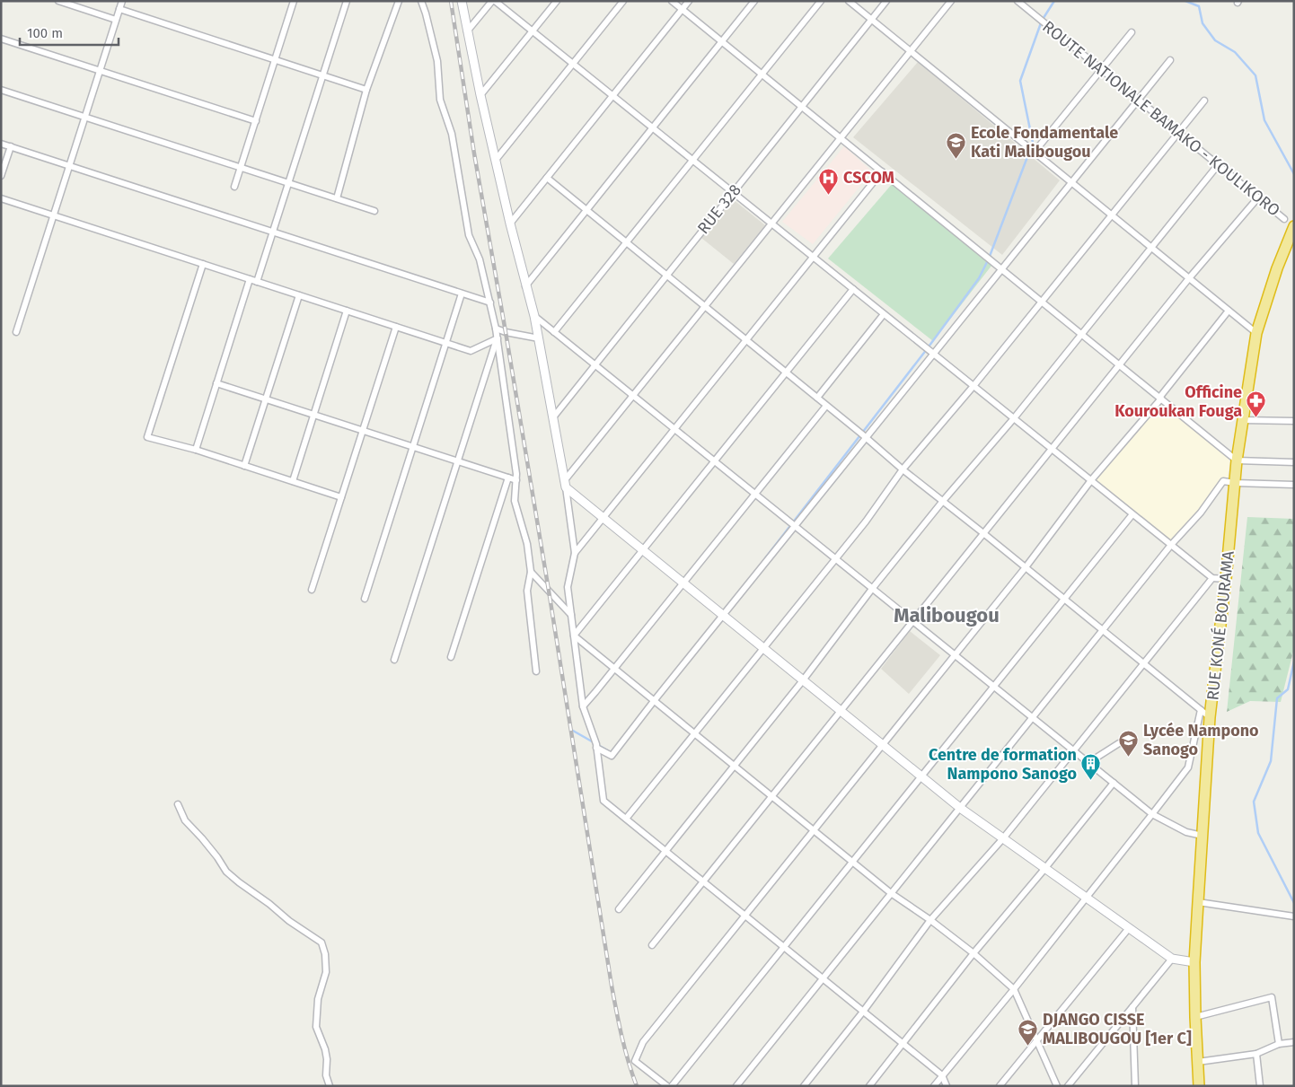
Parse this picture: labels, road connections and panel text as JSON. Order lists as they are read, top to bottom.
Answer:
{
  "streets": {
    "highway": ["RUE KONÉ BOURAMA"],
    "street": ["ROUTE NATIONALE BAMAKO - KOULIKORO", "RUE 328"]
  },
  "districts": ["Malibougou"],
  "places": {
    "school or university": ["Ecole Fondamentale Kati Malibougou", "Lycée Nampono Sanogo", "DJANGO CISSE MALIBOUGOU [1er C]"],
    "hospital": ["CSCOM"],
    "pharmacy": ["Officine Kouroukan Fouga"],
    "building": ["Centre de formation Nampono Sanogo"]
  },
  "scale_bar": "100 m"
}
